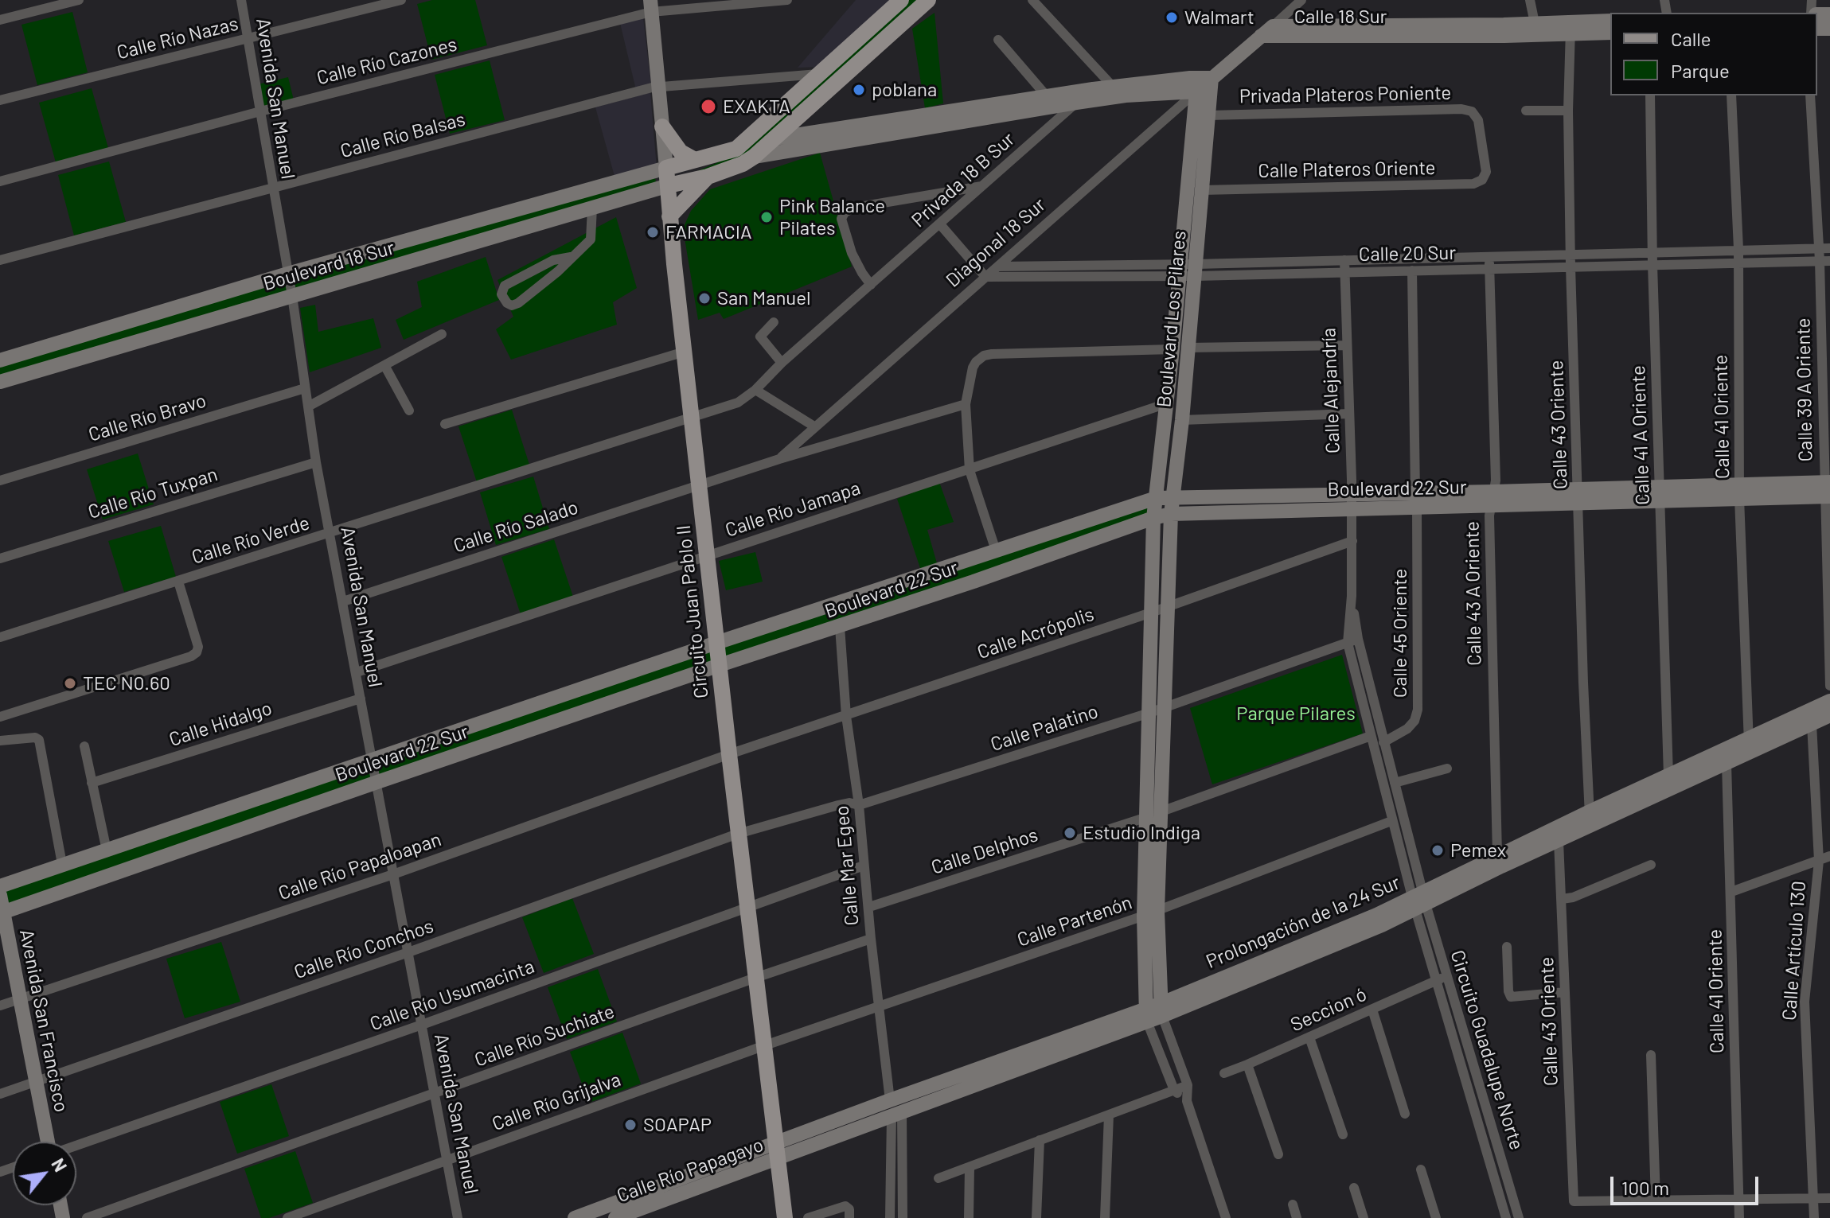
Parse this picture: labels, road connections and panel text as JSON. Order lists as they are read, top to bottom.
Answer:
{
  "streets": {
    "main road": ["Circuito Juan Pablo II"],
    "street": [
      "Calle 18 Sur",
      "Calle Río Nazas",
      "Calle Río Cazones",
      "Privada Plateros Poniente",
      "Avenida San Manuel",
      "Calle Río Balsas",
      "Calle Plateros Oriente",
      "Privada 18 B Sur",
      "Diagonal 18 Sur",
      "Calle 20 Sur",
      "Boulevard 18 Sur",
      "Boulevard Los Pilares",
      "Calle 39 A Oriente",
      "Calle Alejandría",
      "Calle 41 Oriente",
      "Calle Río Bravo",
      "Calle 43 Oriente",
      "Calle 41 A Oriente",
      "Boulevard 22 Sur",
      "Calle Río Tuxpan",
      "Calle Río Jamapa",
      "Calle Río Salado",
      "Calle Río Verde",
      "Calle 43 A Oriente",
      "Calle Acrópolis",
      "Calle 45 Oriente",
      "Calle Hidalgo",
      "Calle Palatino",
      "Calle Delphos",
      "Calle Mar Egeo",
      "Calle Río Papaloapan",
      "Calle Partenón",
      "Prolongación de la 24 Sur",
      "Calle Río Conchos",
      "Calle Artículo 130",
      "Calle Río Usumacinta",
      "Seccion ó",
      "Avenida San Francisco",
      "Calle Río Suchiate",
      "Circuito Guadalupe Norte",
      "Calle Río Grijalva",
      "Calle Río Papagayo"
    ]
  },
  "crossings": [
    ["Calle 18 Sur", "Diagonal 18 Sur"],
    ["Calle 18 Sur", "Calle 43 Oriente"],
    ["Calle Río Nazas", "Avenida San Manuel"],
    ["Calle Río Cazones", "Avenida San Manuel"],
    ["Calle Río Cazones", "Circuito Juan Pablo II"],
    ["Privada Plateros Poniente", "Calle Plateros Oriente"],
    ["Privada Plateros Poniente", "Boulevard Los Pilares"],
    ["Avenida San Manuel", "Calle Río Balsas"],
    ["Avenida San Manuel", "Boulevard 18 Sur"],
    ["Avenida San Manuel", "Calle Río Bravo"],
    ["Avenida San Manuel", "Boulevard 22 Sur"],
    ["Avenida San Manuel", "Calle Río Tuxpan"],
    ["Avenida San Manuel", "Calle Río Jamapa"],
    ["Avenida San Manuel", "Calle Río Salado"],
    ["Avenida San Manuel", "Calle Río Verde"],
    ["Avenida San Manuel", "Calle Hidalgo"],
    ["Avenida San Manuel", "Calle Río Papaloapan"],
    ["Avenida San Manuel", "Calle Río Conchos"],
    ["Avenida San Manuel", "Calle Río Usumacinta"],
    ["Avenida San Manuel", "Calle Río Suchiate"],
    ["Avenida San Manuel", "Calle Río Grijalva"],
    ["Calle Río Balsas", "Circuito Juan Pablo II"],
    ["Calle Plateros Oriente", "Boulevard Los Pilares"],
    ["Privada 18 B Sur", "Calle Río Verde"],
    ["Privada 18 B Sur", "Circuito Juan Pablo II"],
    ["Diagonal 18 Sur", "Calle 20 Sur"],
    ["Diagonal 18 Sur", "Boulevard Los Pilares"],
    ["Diagonal 18 Sur", "Calle Río Salado"],
    ["Diagonal 18 Sur", "Circuito Juan Pablo II"],
    ["Calle 20 Sur", "Boulevard Los Pilares"],
    ["Calle 20 Sur", "Calle 39 A Oriente"],
    ["Calle 20 Sur", "Calle Alejandría"],
    ["Calle 20 Sur", "Calle 41 Oriente"],
    ["Calle 20 Sur", "Calle 43 Oriente"],
    ["Calle 20 Sur", "Calle 41 A Oriente"],
    ["Calle 20 Sur", "Calle 43 A Oriente"],
    ["Calle 20 Sur", "Calle 45 Oriente"],
    ["Boulevard 18 Sur", "Circuito Juan Pablo II"],
    ["Boulevard Los Pilares", "Boulevard 22 Sur"],
    ["Boulevard Los Pilares", "Calle Río Jamapa"],
    ["Boulevard Los Pilares", "Calle Acrópolis"],
    ["Boulevard Los Pilares", "Calle Palatino"],
    ["Boulevard Los Pilares", "Calle Delphos"],
    ["Boulevard Los Pilares", "Calle Partenón"],
    ["Boulevard Los Pilares", "Prolongación de la 24 Sur"],
    ["Calle 39 A Oriente", "Boulevard 22 Sur"],
    ["Calle Alejandría", "Boulevard 22 Sur"],
    ["Calle Alejandría", "Calle Acrópolis"],
    ["Calle Alejandría", "Calle 45 Oriente"],
    ["Calle Alejandría", "Calle Palatino"],
    ["Calle Alejandría", "Calle Partenón"],
    ["Calle Alejandría", "Prolongación de la 24 Sur"],
    ["Calle Alejandría", "Circuito Guadalupe Norte"],
    ["Calle 41 Oriente", "Boulevard 22 Sur"],
    ["Calle 41 Oriente", "Prolongación de la 24 Sur"],
    ["Calle 43 Oriente", "Boulevard 22 Sur"],
    ["Calle 43 Oriente", "Prolongación de la 24 Sur"],
    ["Calle 41 A Oriente", "Boulevard 22 Sur"],
    ["Calle 41 A Oriente", "Prolongación de la 24 Sur"],
    ["Boulevard 22 Sur", "Calle 43 A Oriente"],
    ["Boulevard 22 Sur", "Circuito Juan Pablo II"],
    ["Boulevard 22 Sur", "Calle 45 Oriente"],
    ["Boulevard 22 Sur", "Calle Mar Egeo"],
    ["Boulevard 22 Sur", "Avenida San Francisco"],
    ["Calle Río Jamapa", "Circuito Juan Pablo II"],
    ["Calle Río Salado", "Circuito Juan Pablo II"],
    ["Calle Río Verde", "Circuito Juan Pablo II"],
    ["Calle 43 A Oriente", "Prolongación de la 24 Sur"],
    ["Circuito Juan Pablo II", "Calle Acrópolis"],
    ["Circuito Juan Pablo II", "Calle Palatino"],
    ["Circuito Juan Pablo II", "Calle Río Papaloapan"],
    ["Circuito Juan Pablo II", "Calle Partenón"],
    ["Circuito Juan Pablo II", "Prolongación de la 24 Sur"],
    ["Circuito Juan Pablo II", "Calle Río Conchos"],
    ["Circuito Juan Pablo II", "Calle Río Usumacinta"],
    ["Circuito Juan Pablo II", "Calle Río Suchiate"],
    ["Circuito Juan Pablo II", "Calle Río Grijalva"],
    ["Circuito Juan Pablo II", "Calle Río Papagayo"],
    ["Calle Acrópolis", "Calle Mar Egeo"],
    ["Calle Acrópolis", "Calle Río Papaloapan"],
    ["Calle Palatino", "Calle Mar Egeo"],
    ["Calle Palatino", "Calle Río Conchos"],
    ["Calle Delphos", "Calle Mar Egeo"],
    ["Calle Mar Egeo", "Calle Partenón"],
    ["Calle Mar Egeo", "Prolongación de la 24 Sur"],
    ["Calle Mar Egeo", "Calle Río Usumacinta"],
    ["Calle Mar Egeo", "Calle Río Suchiate"],
    ["Calle Río Papaloapan", "Avenida San Francisco"],
    ["Calle Partenón", "Calle Río Grijalva"],
    ["Prolongación de la 24 Sur", "Calle Artículo 130"],
    ["Prolongación de la 24 Sur", "Circuito Guadalupe Norte"],
    ["Prolongación de la 24 Sur", "Calle Río Papagayo"],
    ["Calle Río Conchos", "Avenida San Francisco"],
    ["Seccion ó", "Circuito Guadalupe Norte"]
  ],
  "parks": ["Parque Pilares"],
  "places": [
    "Walmart",
    "poblana",
    "EXAKTA",
    "Pink Balance Pilates",
    "FARMACIA",
    "San Manuel",
    "TEC N0.60",
    "Estudio Indiga",
    "Pemex",
    "SOAPAP"
  ],
  "legend": ["Calle", "Parque"],
  "scale_bar": "100 m",
  "north": "top right"
}
